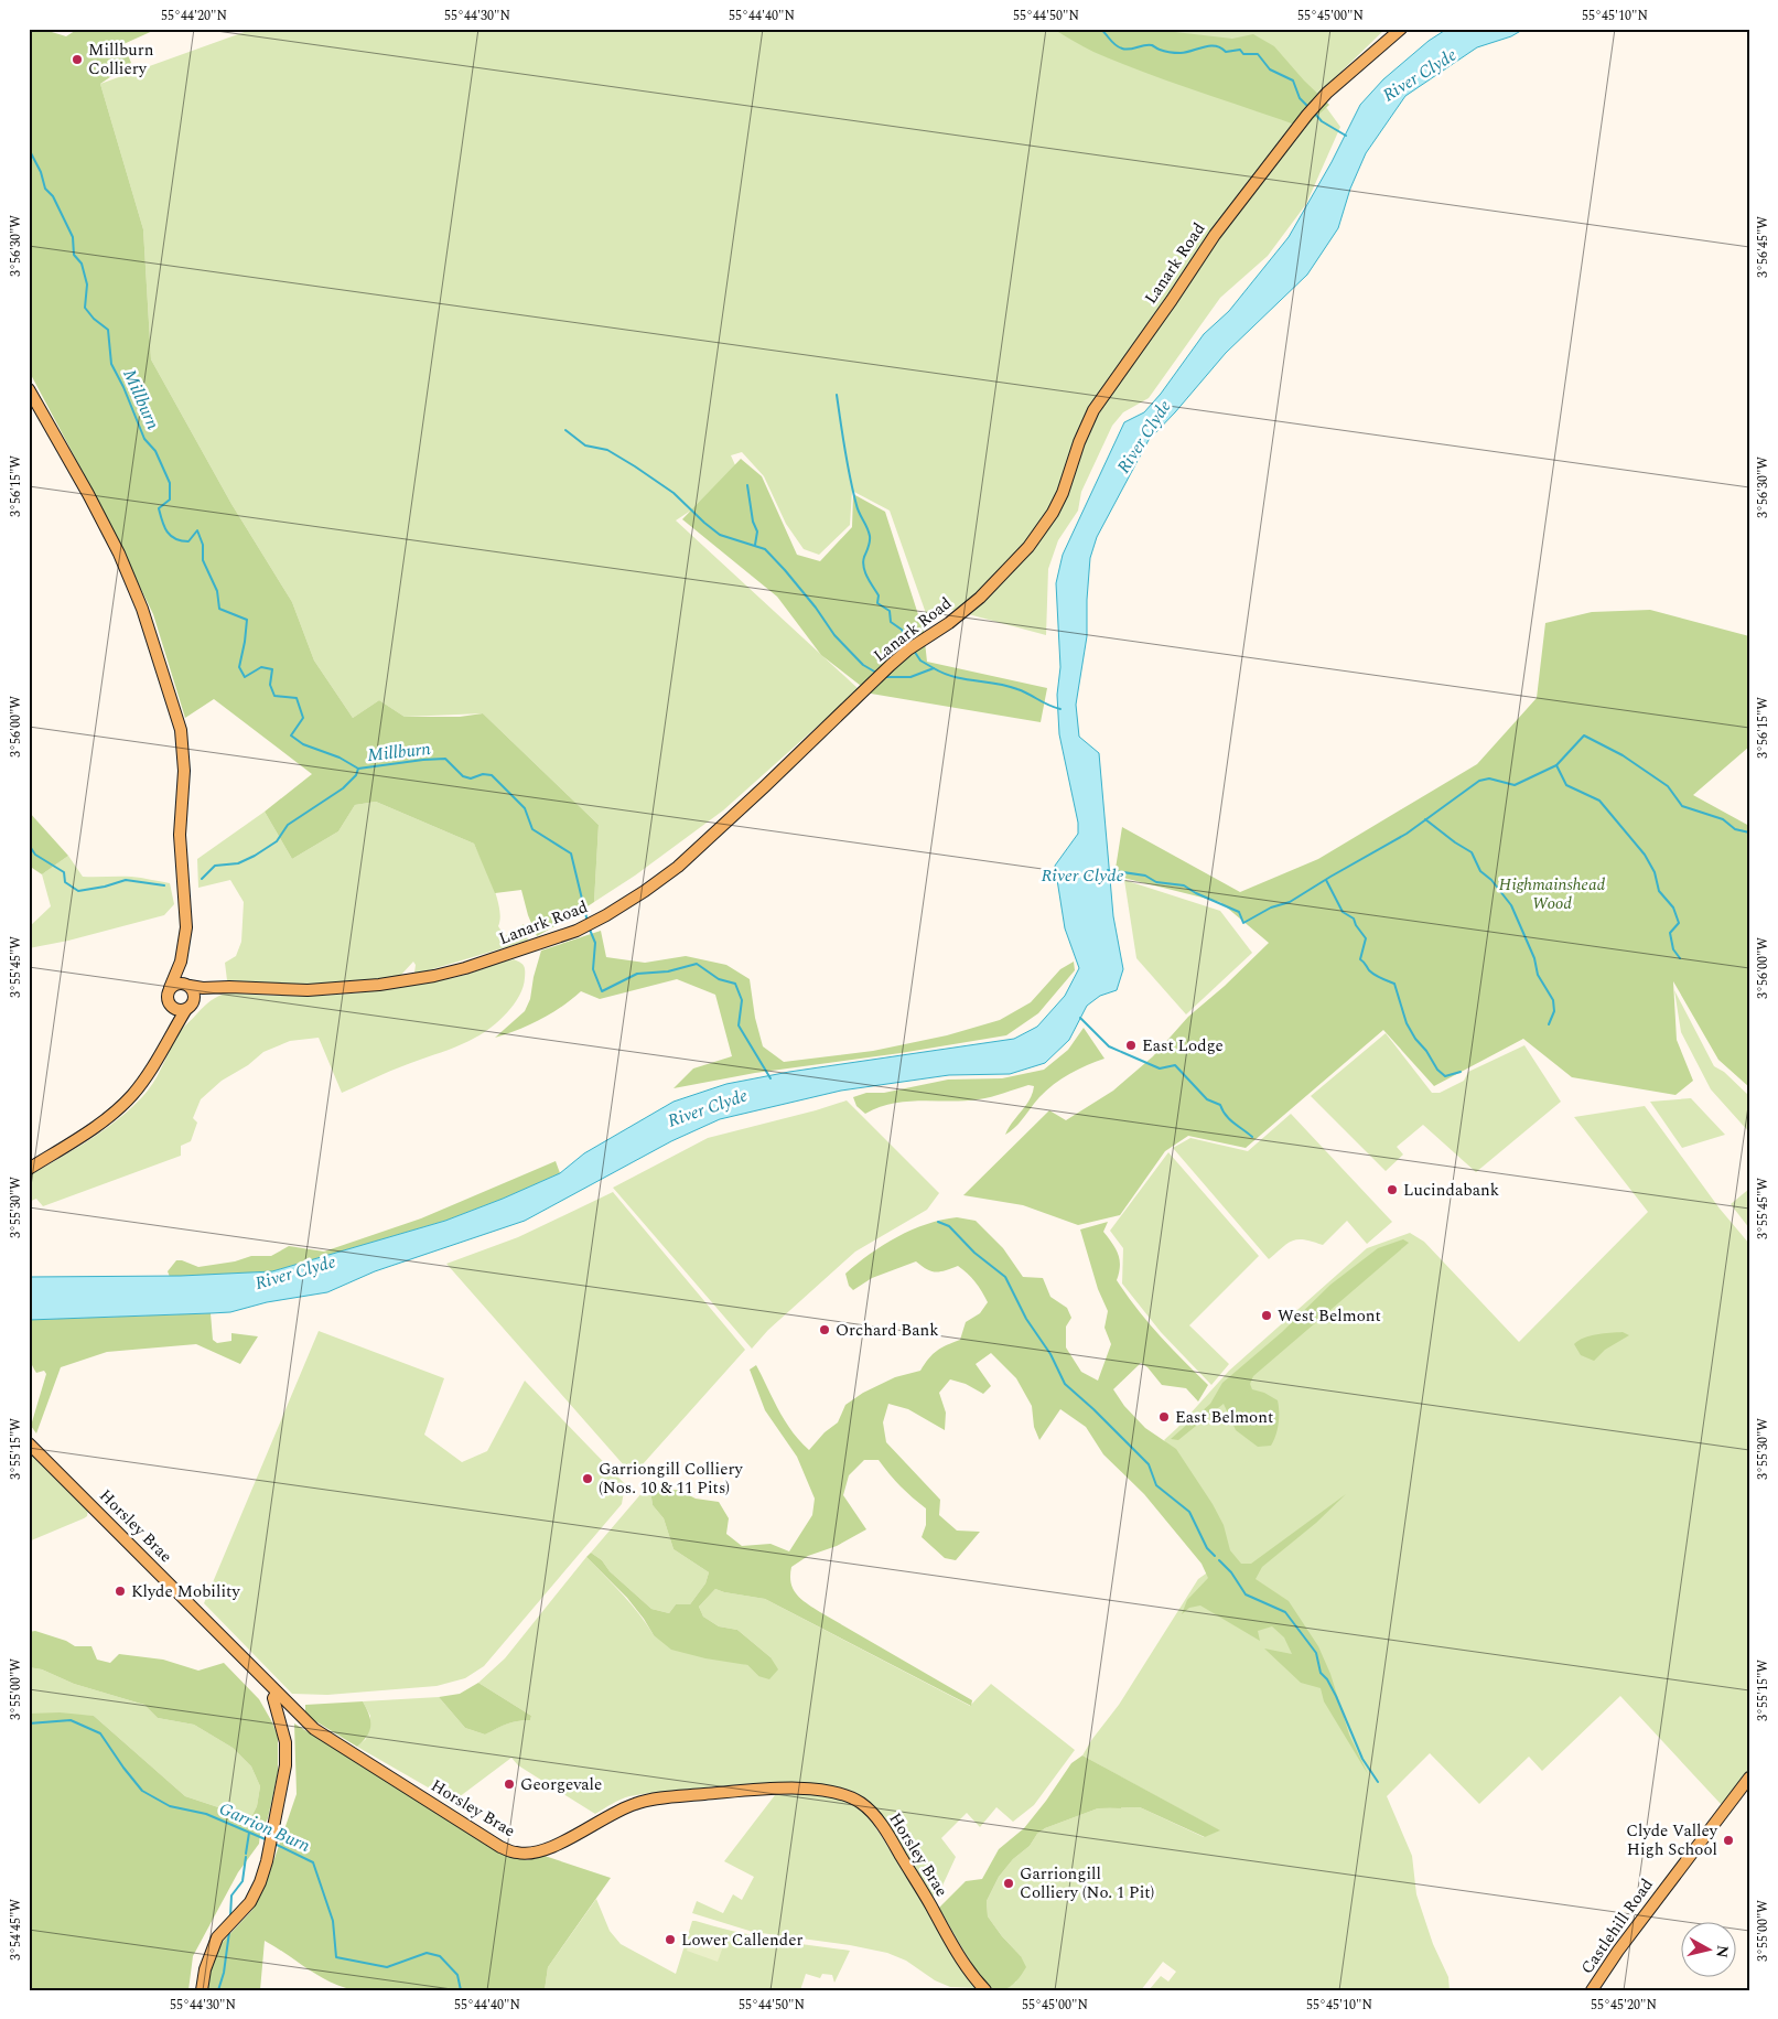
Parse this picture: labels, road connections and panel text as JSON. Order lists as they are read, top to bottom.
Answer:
{
  "streets": {
    "main road": ["Lanark Road", "Horsley Brae", "Castlehill Road"]
  },
  "water": ["River Clyde", "Millburn", "Garrion Burn"],
  "parks": ["Highmainshead Wood"],
  "places": [
    "Millburn Colliery",
    "East Lodge",
    "Lucindabank",
    "West Belmont",
    "Orchard Bank",
    "East Belmont",
    "Garriongill Colliery (Nos. 10 & 11 Pits)",
    "Klyde Mobility",
    "Georgevale",
    "Clyde Valley High School",
    "Garriongill Colliery (No. 1 Pit)",
    "Lower Callender"
  ],
  "north": "right",
  "coordinates": [
    "55°44'20\"N",
    "55°44'30\"N",
    "55°44'40\"N",
    "55°44'50\"N",
    "55°45'00\"N",
    "55°45'10\"N",
    "3°56'30\"W",
    "3°56'45\"W",
    "3°56'15\"W",
    "3°56'00\"W",
    "3°55'45\"W",
    "3°55'30\"W",
    "3°55'15\"W",
    "3°55'00\"W",
    "3°54'45\"W",
    "55°45'20\"N"
  ]
}
